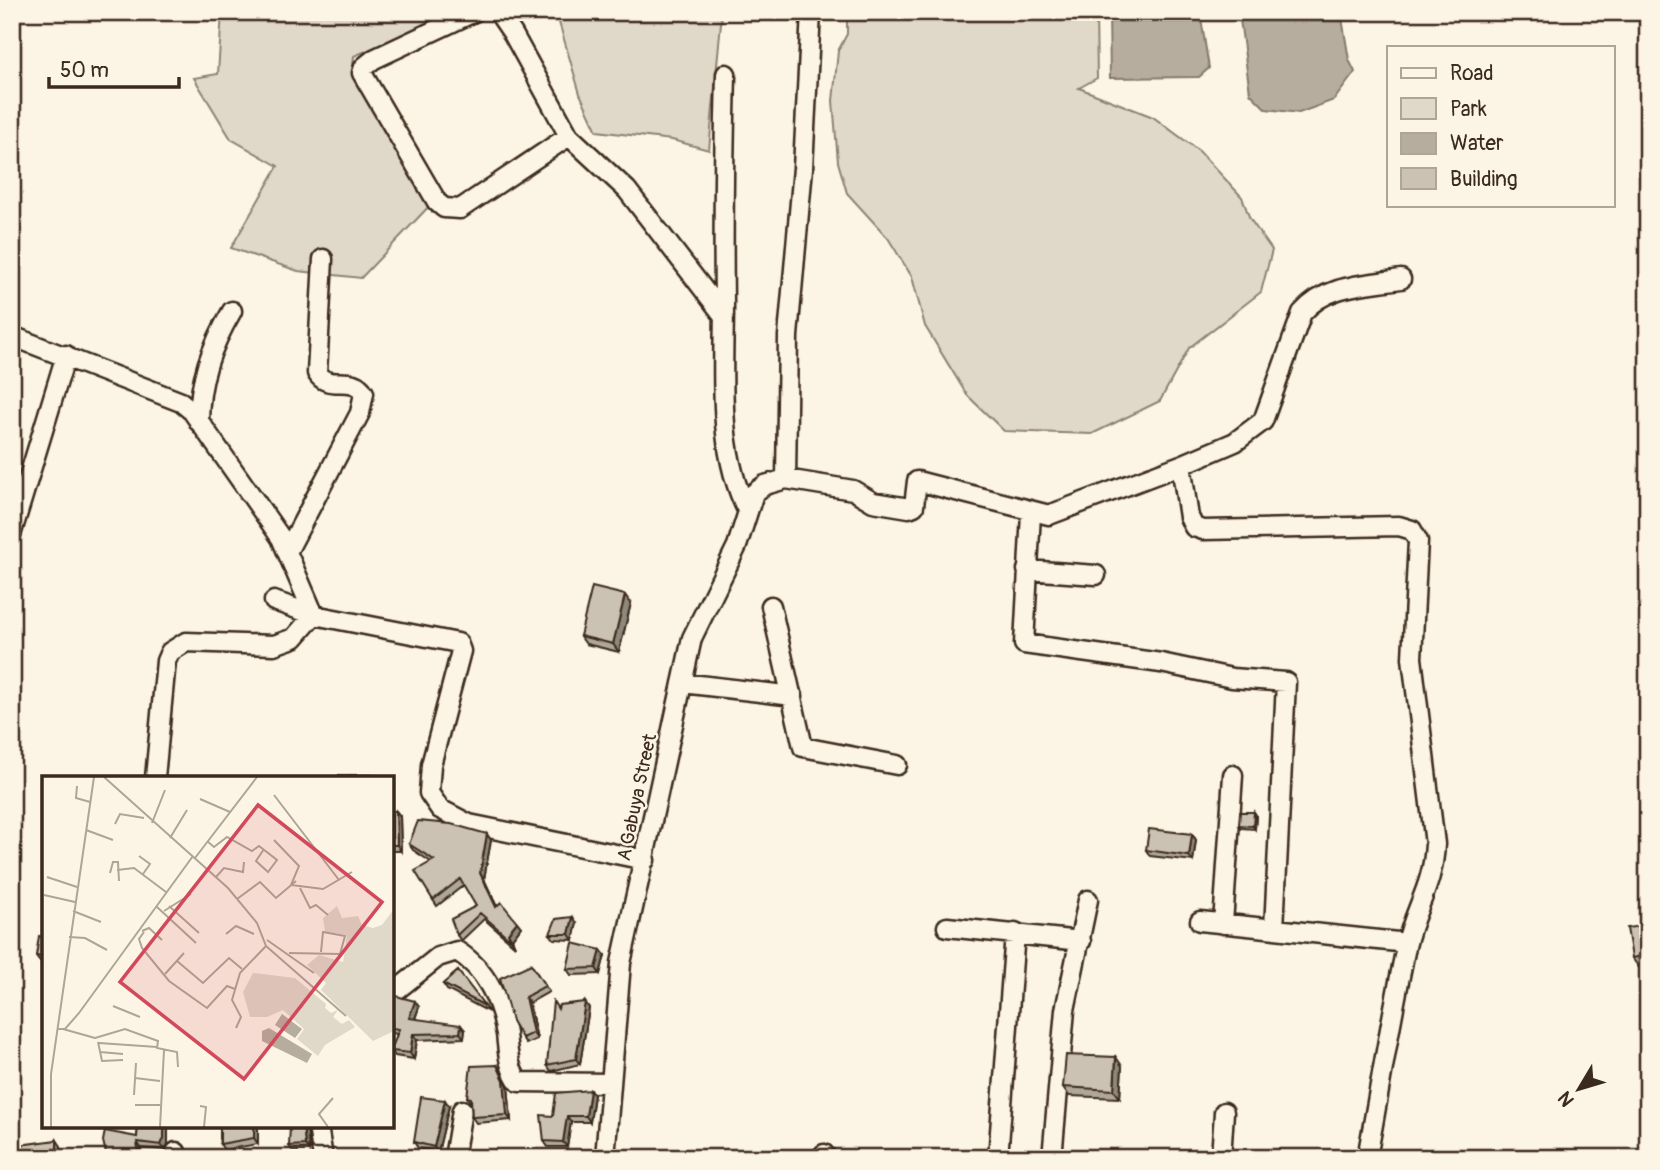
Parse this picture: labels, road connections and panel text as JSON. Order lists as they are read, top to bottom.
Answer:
{
  "streets": {
    "street": ["A Gabuya Street"]
  },
  "legend": [
    "Road",
    "Park",
    "Water",
    "Building"
  ],
  "scale_bar": "50 m",
  "north": "bottom left"
}
